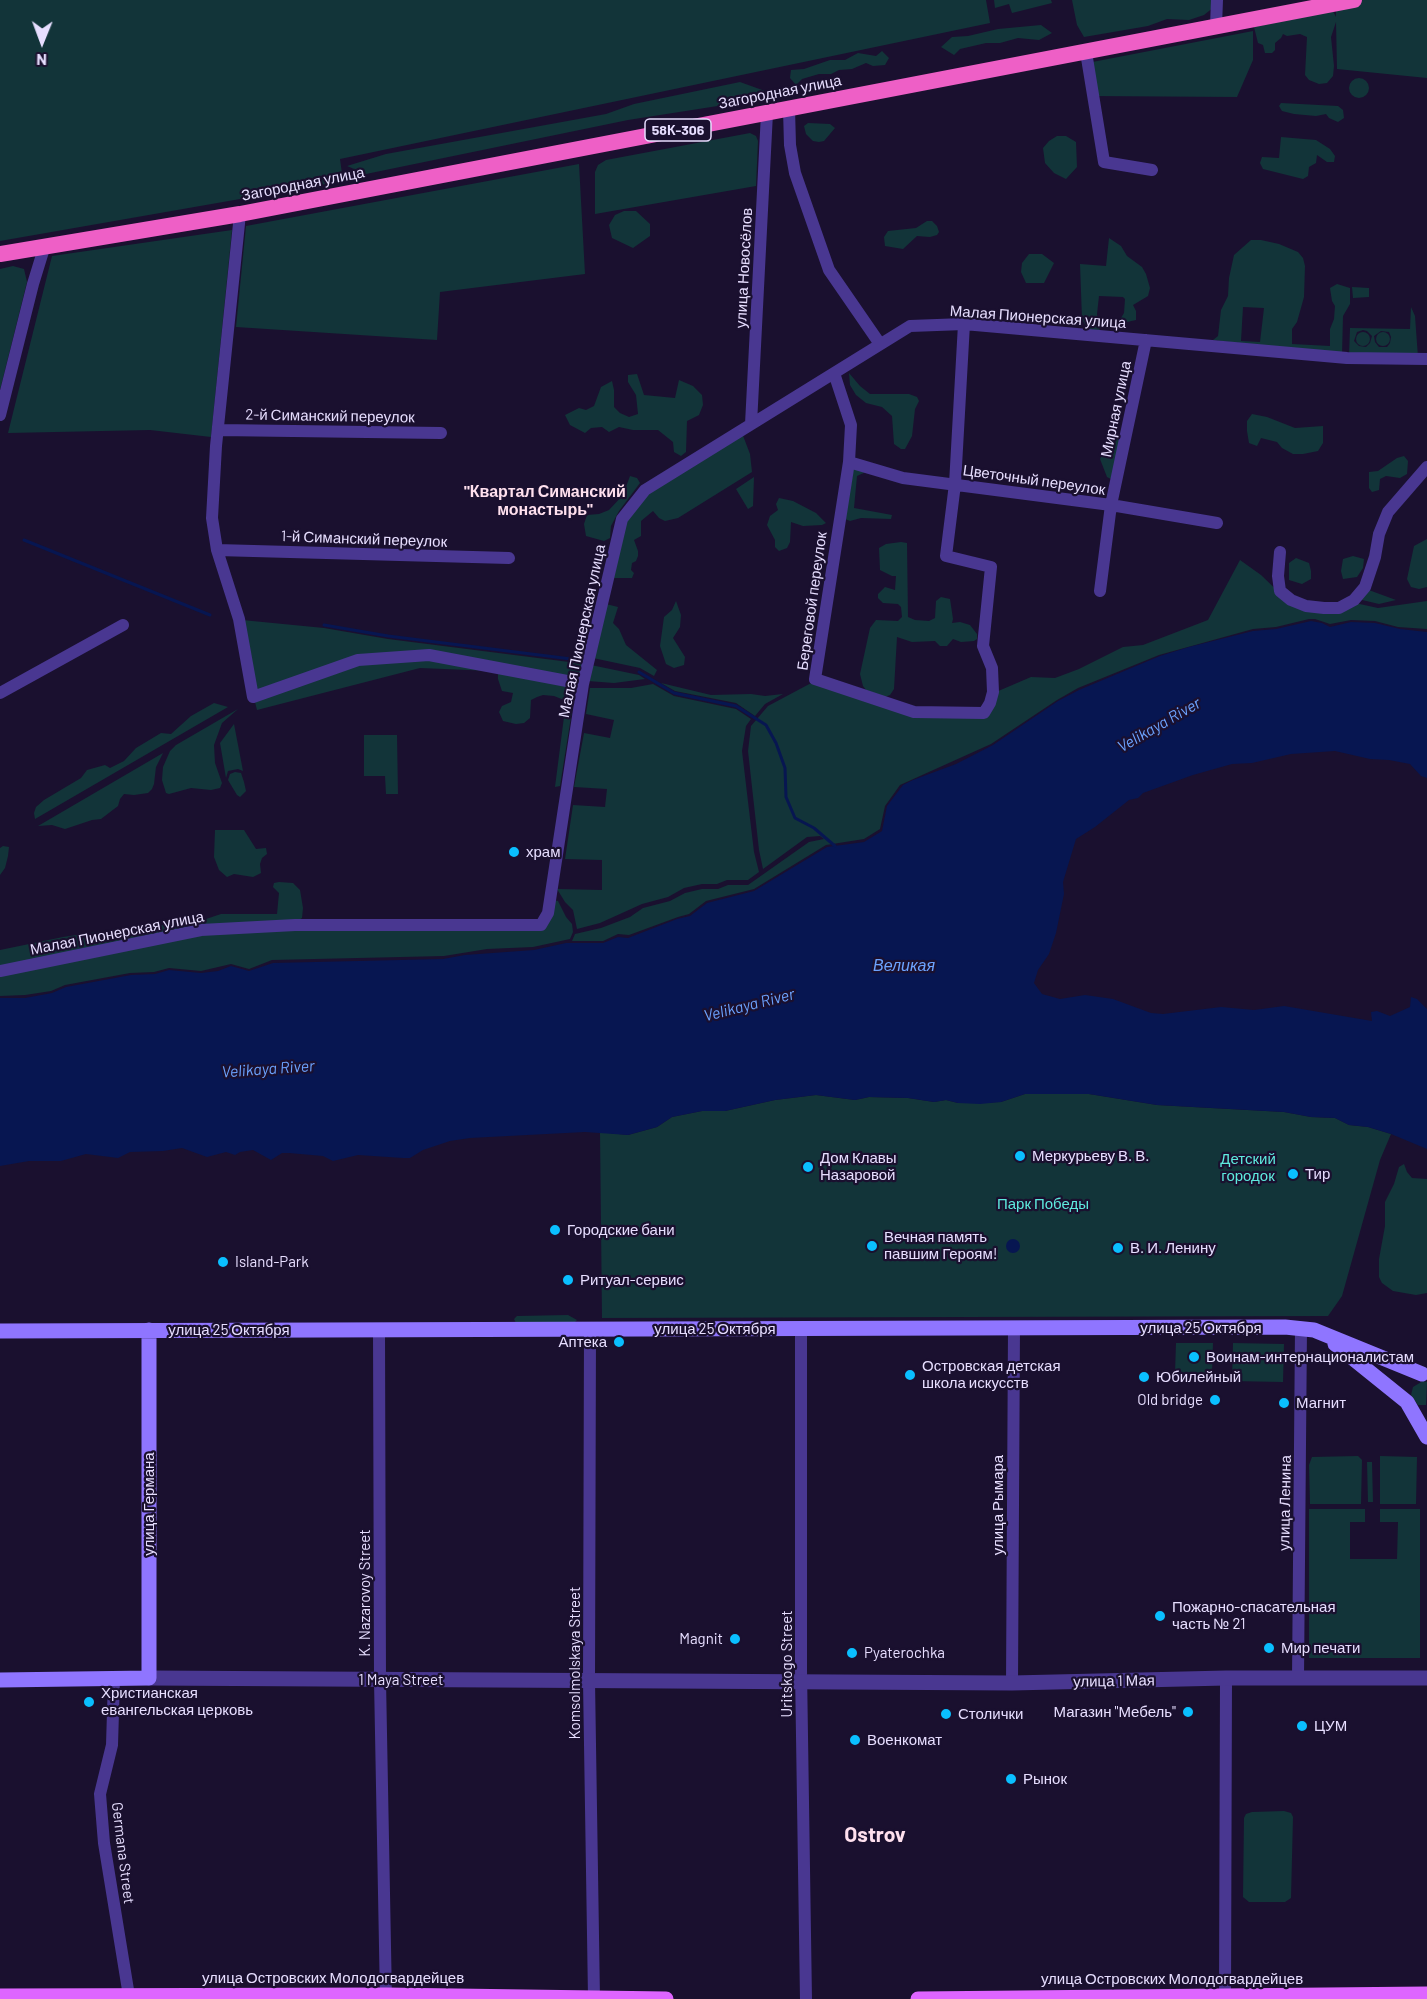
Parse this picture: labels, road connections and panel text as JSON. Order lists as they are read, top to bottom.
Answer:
{
  "streets": {
    "highway": ["Загородная улица", "58К-306"],
    "main road": [
      "улица 25 Октября",
      "улица Германа",
      "1 Maya Street",
      "улица Островских Молодогвардейцев"
    ],
    "street": [
      "улица Новосёлов",
      "Малая Пионерская улица",
      "Мирная улица",
      "2-й Симанский переулок",
      "Цветочный переулок",
      "1-й Симанский переулок",
      "Береговой переулок",
      "улица Ленина",
      "улица Рымара",
      "K. Nazarovoy Street",
      "Komsolmolskaya Street",
      "Uritskogo Street",
      "улица 1 Мая",
      "Germana Street"
    ]
  },
  "crossings": [
    ["Загородная улица", "улица Новосёлов"],
    ["улица Новосёлов", "Малая Пионерская улица"],
    ["Малая Пионерская улица", "Мирная улица"],
    ["Малая Пионерская улица", "Береговой переулок"],
    ["Мирная улица", "Цветочный переулок"],
    ["Цветочный переулок", "Береговой переулок"],
    ["улица 25 Октября", "улица Ленина"],
    ["улица 25 Октября", "улица Германа"],
    ["улица 25 Октября", "улица Рымара"],
    ["улица 25 Октября", "K. Nazarovoy Street"],
    ["улица 25 Октября", "Komsolmolskaya Street"],
    ["улица 25 Октября", "Uritskogo Street"],
    ["улица Ленина", "улица 1 Мая"],
    ["улица Германа", "1 Maya Street"],
    ["улица Рымара", "улица 1 Мая"],
    ["K. Nazarovoy Street", "1 Maya Street"],
    ["K. Nazarovoy Street", "улица Островских Молодогвардейцев"],
    ["Komsolmolskaya Street", "1 Maya Street"],
    ["Komsolmolskaya Street", "улица Островских Молодогвардейцев"],
    ["Uritskogo Street", "1 Maya Street"],
    ["Uritskogo Street", "улица 1 Мая"],
    ["1 Maya Street", "улица 1 Мая"],
    ["1 Maya Street", "Germana Street"],
    ["Germana Street", "улица Островских Молодогвардейцев"]
  ],
  "districts": ["\"Квартал Симанский монастырь\"", "Ostrov"],
  "water": ["Velikaya River", "Великая"],
  "parks": ["Детский городок", "Парк Победы"],
  "places": [
    "храм",
    "Меркурьеву В. В.",
    "Дом Клавы Назаровой",
    "Тир",
    "Городские бани",
    "Вечная память павшим Героям!",
    "В. И. Ленину",
    "Island-Park",
    "Ритуал-сервис",
    "Аптека",
    "Воинам-интернационалистам",
    "Островская детская школа искусств",
    "Юбилейный",
    "Old bridge",
    "Магнит",
    "Пожарно-спасательная часть № 21",
    "Magnit",
    "Мир печати",
    "Pyaterochka",
    "Христианская евангельская церковь",
    "Магазин \"Мебель\"",
    "Столички",
    "ЦУМ",
    "Военкомат",
    "Рынок"
  ],
  "north": "bottom"
}
